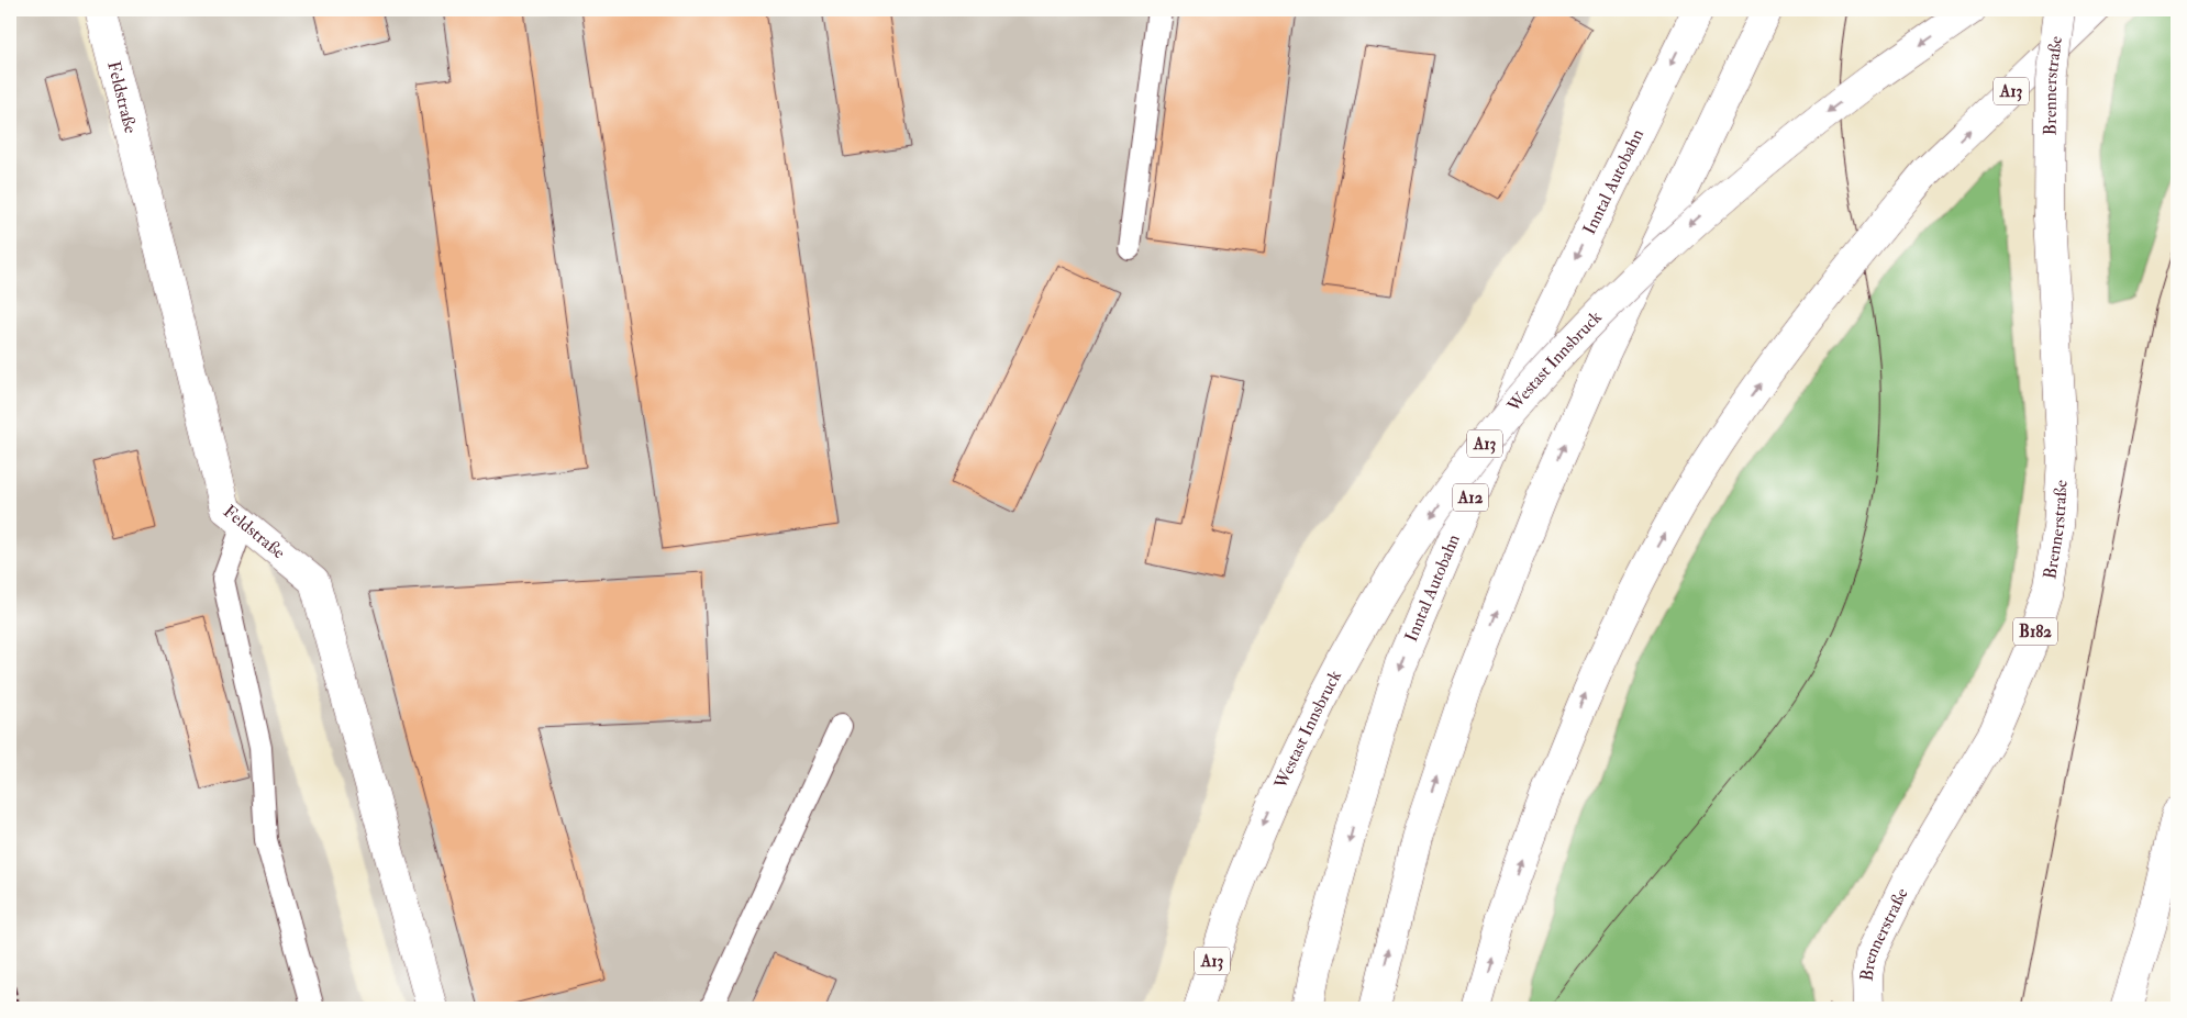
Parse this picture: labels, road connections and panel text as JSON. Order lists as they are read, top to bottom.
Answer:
{
  "streets": {
    "main road": [
      "Brennerstraße",
      "A13",
      "Feldstraße",
      "Inntal Autobahn",
      "Westast Innsbruck",
      "A12",
      "B182"
    ]
  }
}
